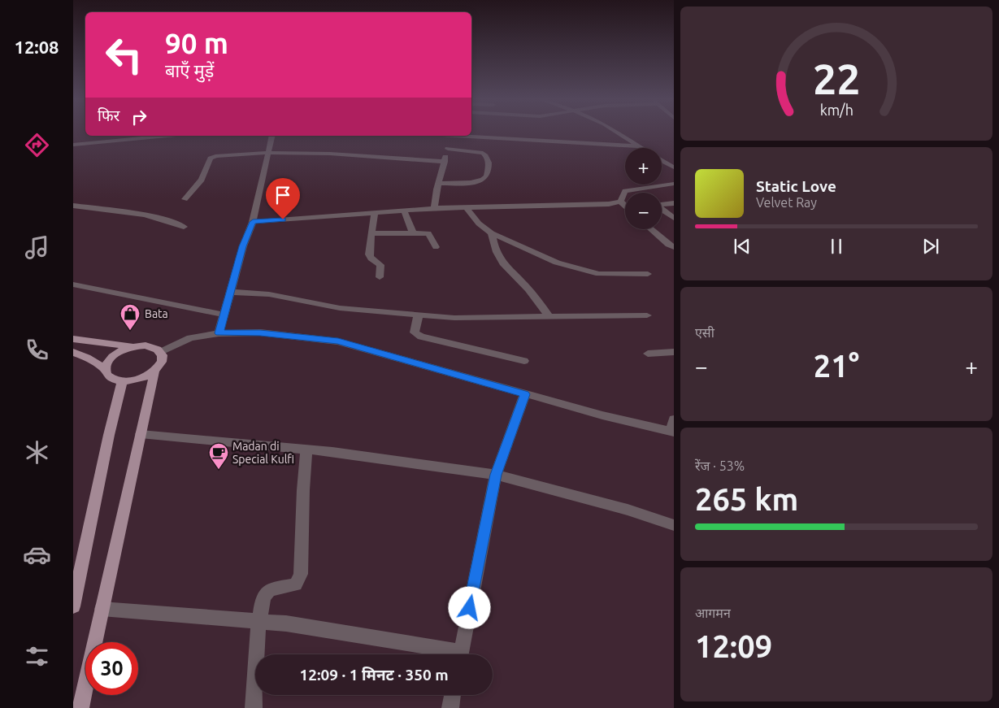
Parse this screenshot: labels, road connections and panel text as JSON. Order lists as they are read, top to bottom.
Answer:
{
  "places": {
    "shop": ["Bata"],
    "cafe": ["Madan di Special Kulfi"]
  },
  "page": {
    "tabs": "12:08",
    "turn": ["90 m", "बाएँ मुड़ें"],
    "then": "फिर",
    "map_buttons": ["+", "−"],
    "song": ["Static Love", "Velvet Ray"],
    "tile": [
      "एसी",
      ["रेंज · 53%", "265 km"],
      ["आगमन", "12:09"]
    ],
    "heat": ["−", "21°", "+"],
    "limit": "30",
    "trip": "12:09 · 1 मिनट · 350 m",
    "gauge": ["22", "km/h"]
  }
}
